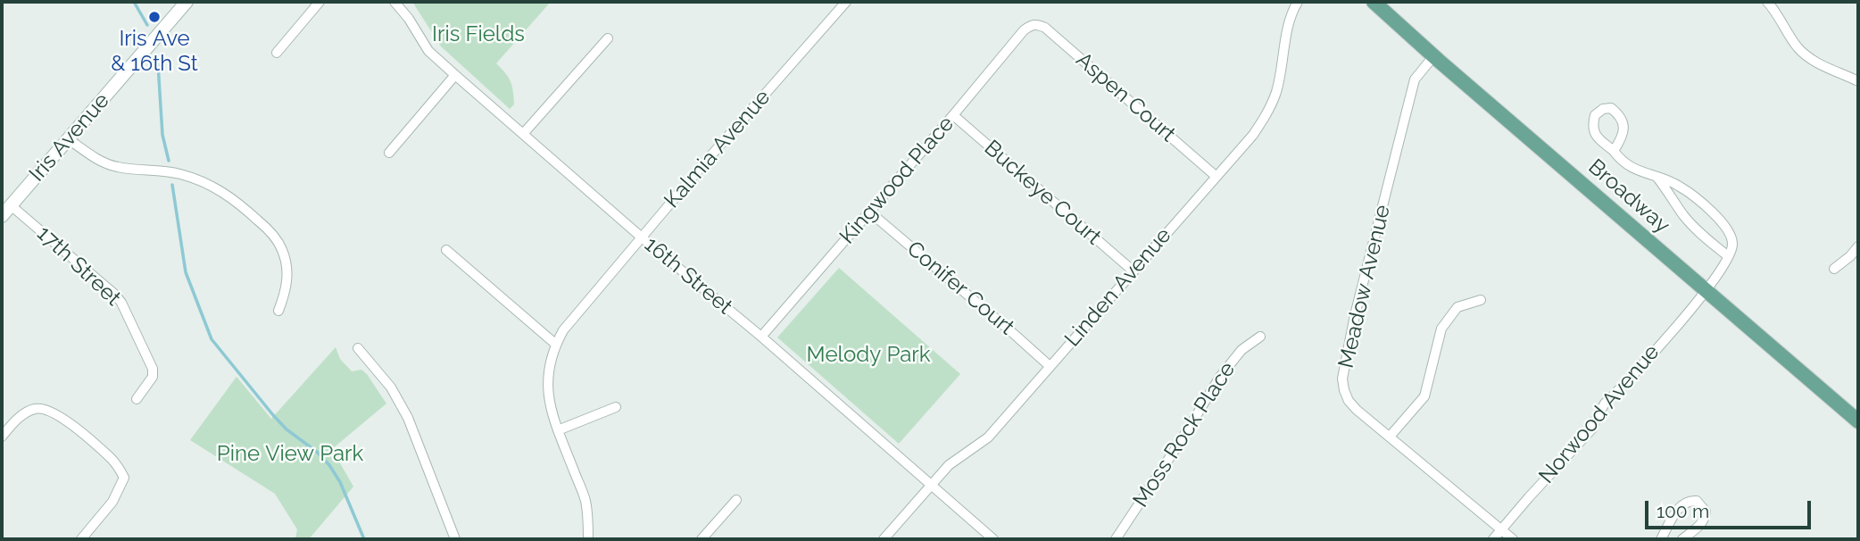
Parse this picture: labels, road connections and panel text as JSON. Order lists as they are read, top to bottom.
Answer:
{
  "streets": {
    "main road": ["Iris Avenue", "Broadway"],
    "street": [
      "Aspen Court",
      "Kalmia Avenue",
      "Kingwood Place",
      "Buckeye Court",
      "17th Street",
      "16th Street",
      "Meadow Avenue",
      "Linden Avenue",
      "Conifer Court",
      "Norwood Avenue",
      "Moss Rock Place"
    ]
  },
  "crossings": [
    ["Aspen Court", "Kingwood Place"],
    ["Aspen Court", "Linden Avenue"],
    ["Iris Avenue", "17th Street"],
    ["Kalmia Avenue", "16th Street"],
    ["Kingwood Place", "Buckeye Court"],
    ["Kingwood Place", "16th Street"],
    ["Kingwood Place", "Conifer Court"],
    ["Buckeye Court", "Linden Avenue"],
    ["Broadway", "Meadow Avenue"],
    ["Broadway", "Norwood Avenue"],
    ["16th Street", "Linden Avenue"],
    ["Meadow Avenue", "Norwood Avenue"],
    ["Linden Avenue", "Conifer Court"]
  ],
  "parks": ["Iris Fields", "Melody Park", "Pine View Park"],
  "places": ["Iris Ave & 16th St"],
  "scale_bar": "100 m"
}
